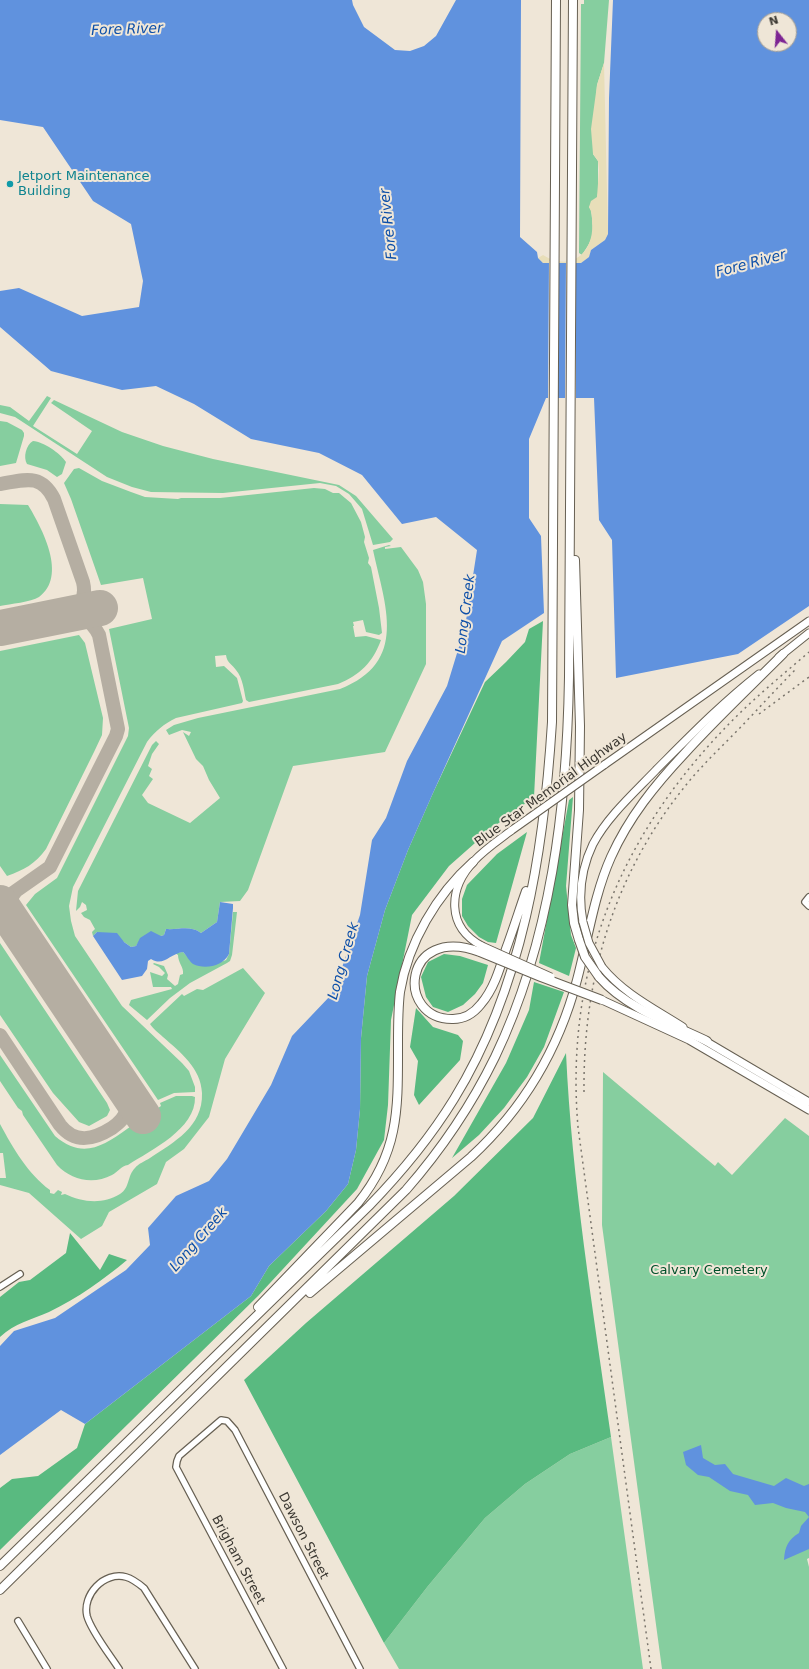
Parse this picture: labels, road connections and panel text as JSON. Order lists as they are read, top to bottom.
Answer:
{
  "streets": {
    "main road": ["Blue Star Memorial Highway"],
    "street": ["Dawson Street", "Brigham Street"]
  },
  "crossings": [
    ["Dawson Street", "Brigham Street"]
  ],
  "water": ["Fore River", "Long Creek"],
  "parks": ["Calvary Cemetery"],
  "places": ["Jetport Maintenance Building"],
  "north": "top"
}
